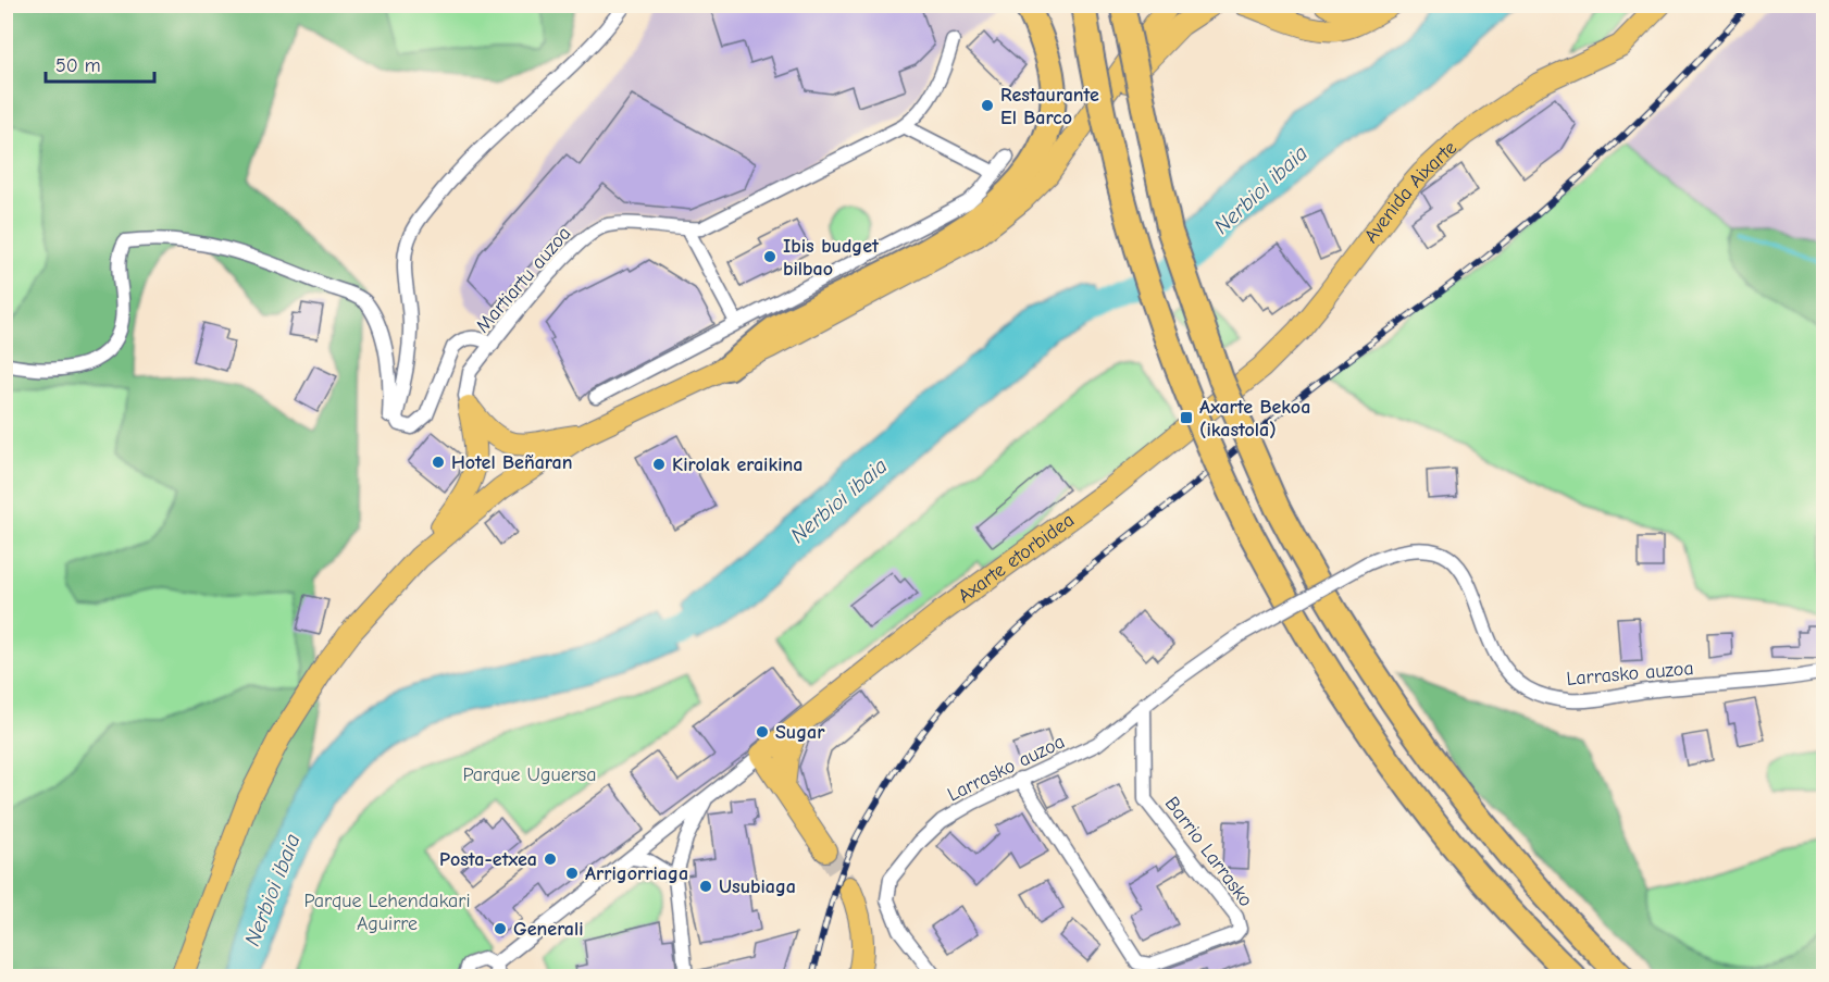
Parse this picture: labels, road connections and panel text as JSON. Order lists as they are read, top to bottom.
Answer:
{
  "streets": {
    "main road": ["Avenida Aixarte", "Axarte etorbidea"],
    "street": ["Martiartu auzoa", "Larrasko auzoa", "Barrio Larrasko"]
  },
  "crossings": [
    ["Avenida Aixarte", "Axarte etorbidea"],
    ["Larrasko auzoa", "Barrio Larrasko"]
  ],
  "water": ["Nerbioi ibaia"],
  "parks": ["Parque Uguersa", "Parque Lehendakari Aguirre"],
  "places": {
    "other": [
      "Restaurante El Barco",
      "Ibis budget bilbao",
      "Hotel Beñaran",
      "Kirolak eraikina",
      "Sugar",
      "Posta-etxea",
      "Arrigorriaga",
      "Usubiaga",
      "Generali"
    ],
    "transit": ["Axarte Bekoa (ikastola)"]
  },
  "scale_bar": "50 m"
}
